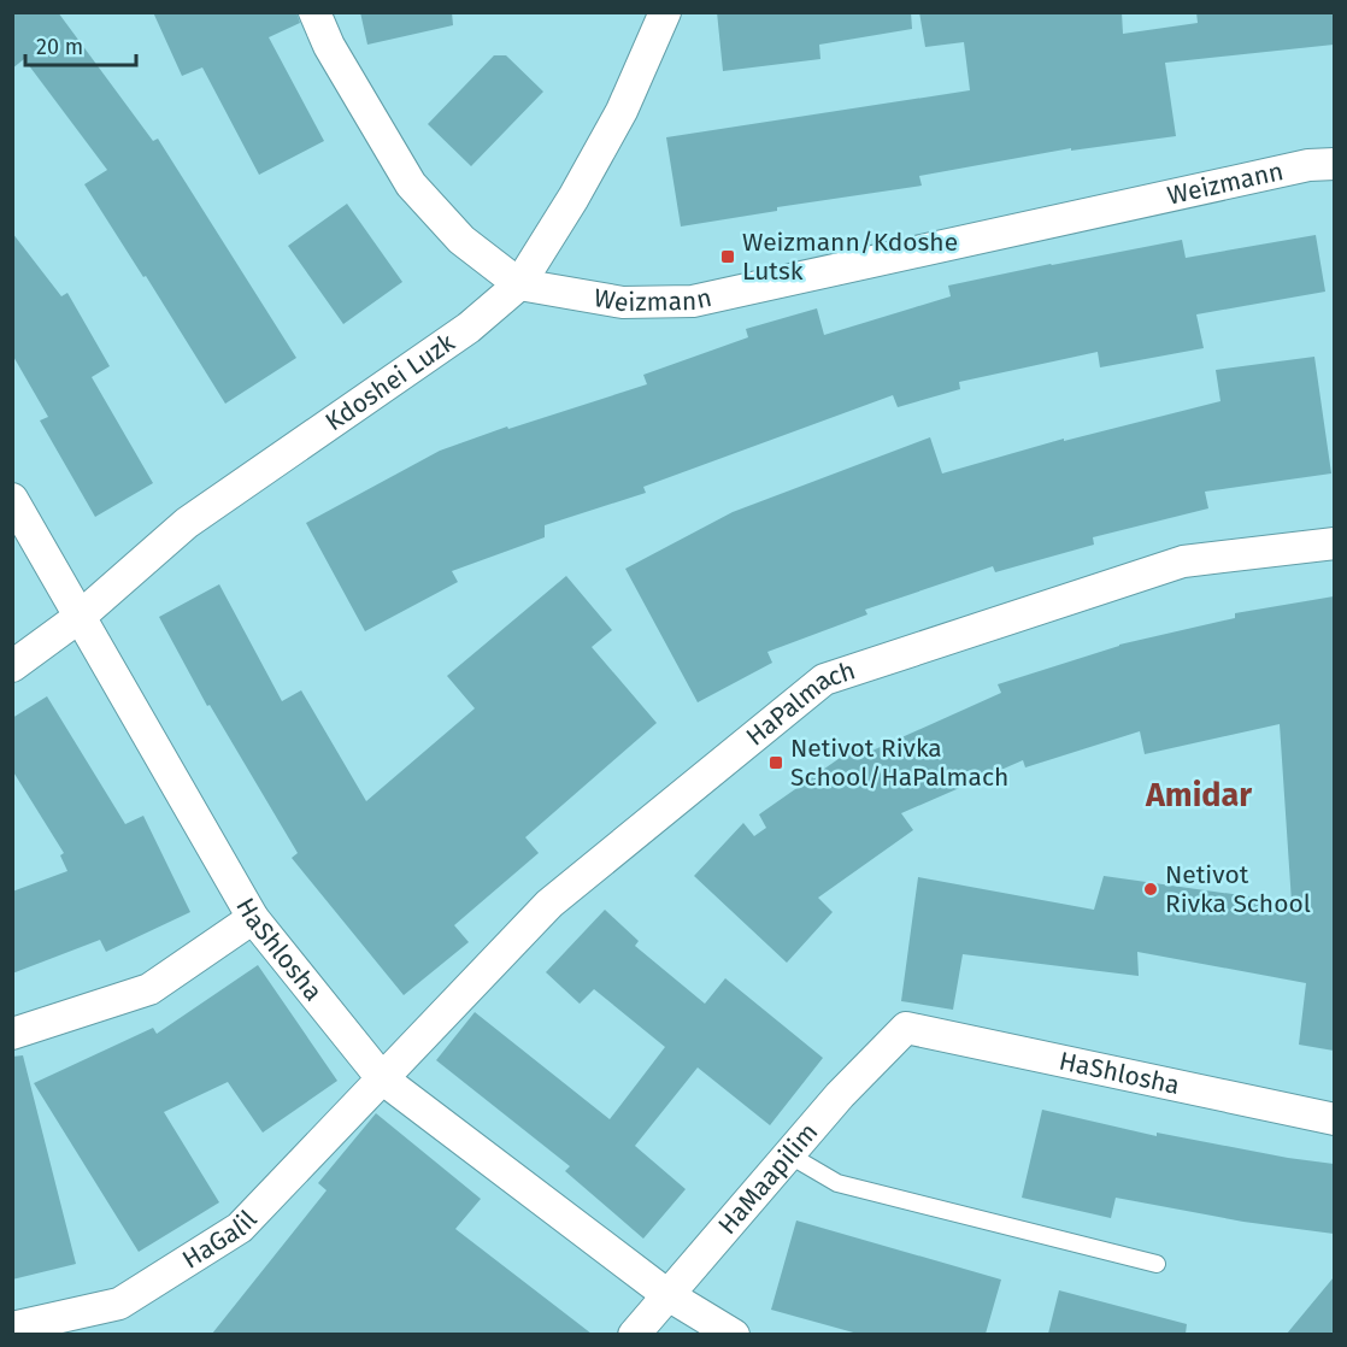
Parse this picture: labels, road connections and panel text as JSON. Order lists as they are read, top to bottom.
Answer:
{
  "streets": {
    "street": [
      "Weizmann",
      "Kdoshei Luzk",
      "HaPalmach",
      "HaShlosha",
      "HaMaapilim",
      "HaGalil"
    ]
  },
  "crossings": [
    ["Weizmann", "Kdoshei Luzk"],
    ["Kdoshei Luzk", "HaShlosha"],
    ["HaPalmach", "HaShlosha"],
    ["HaPalmach", "HaGalil"],
    ["HaShlosha", "HaMaapilim"],
    ["HaShlosha", "HaGalil"]
  ],
  "districts": ["Amidar"],
  "places": {
    "transit": ["Weizmann/Kdoshe Lutsk", "Netivot Rivka School/HaPalmach"],
    "other": ["Netivot Rivka School"]
  },
  "scale_bar": "20 m"
}
